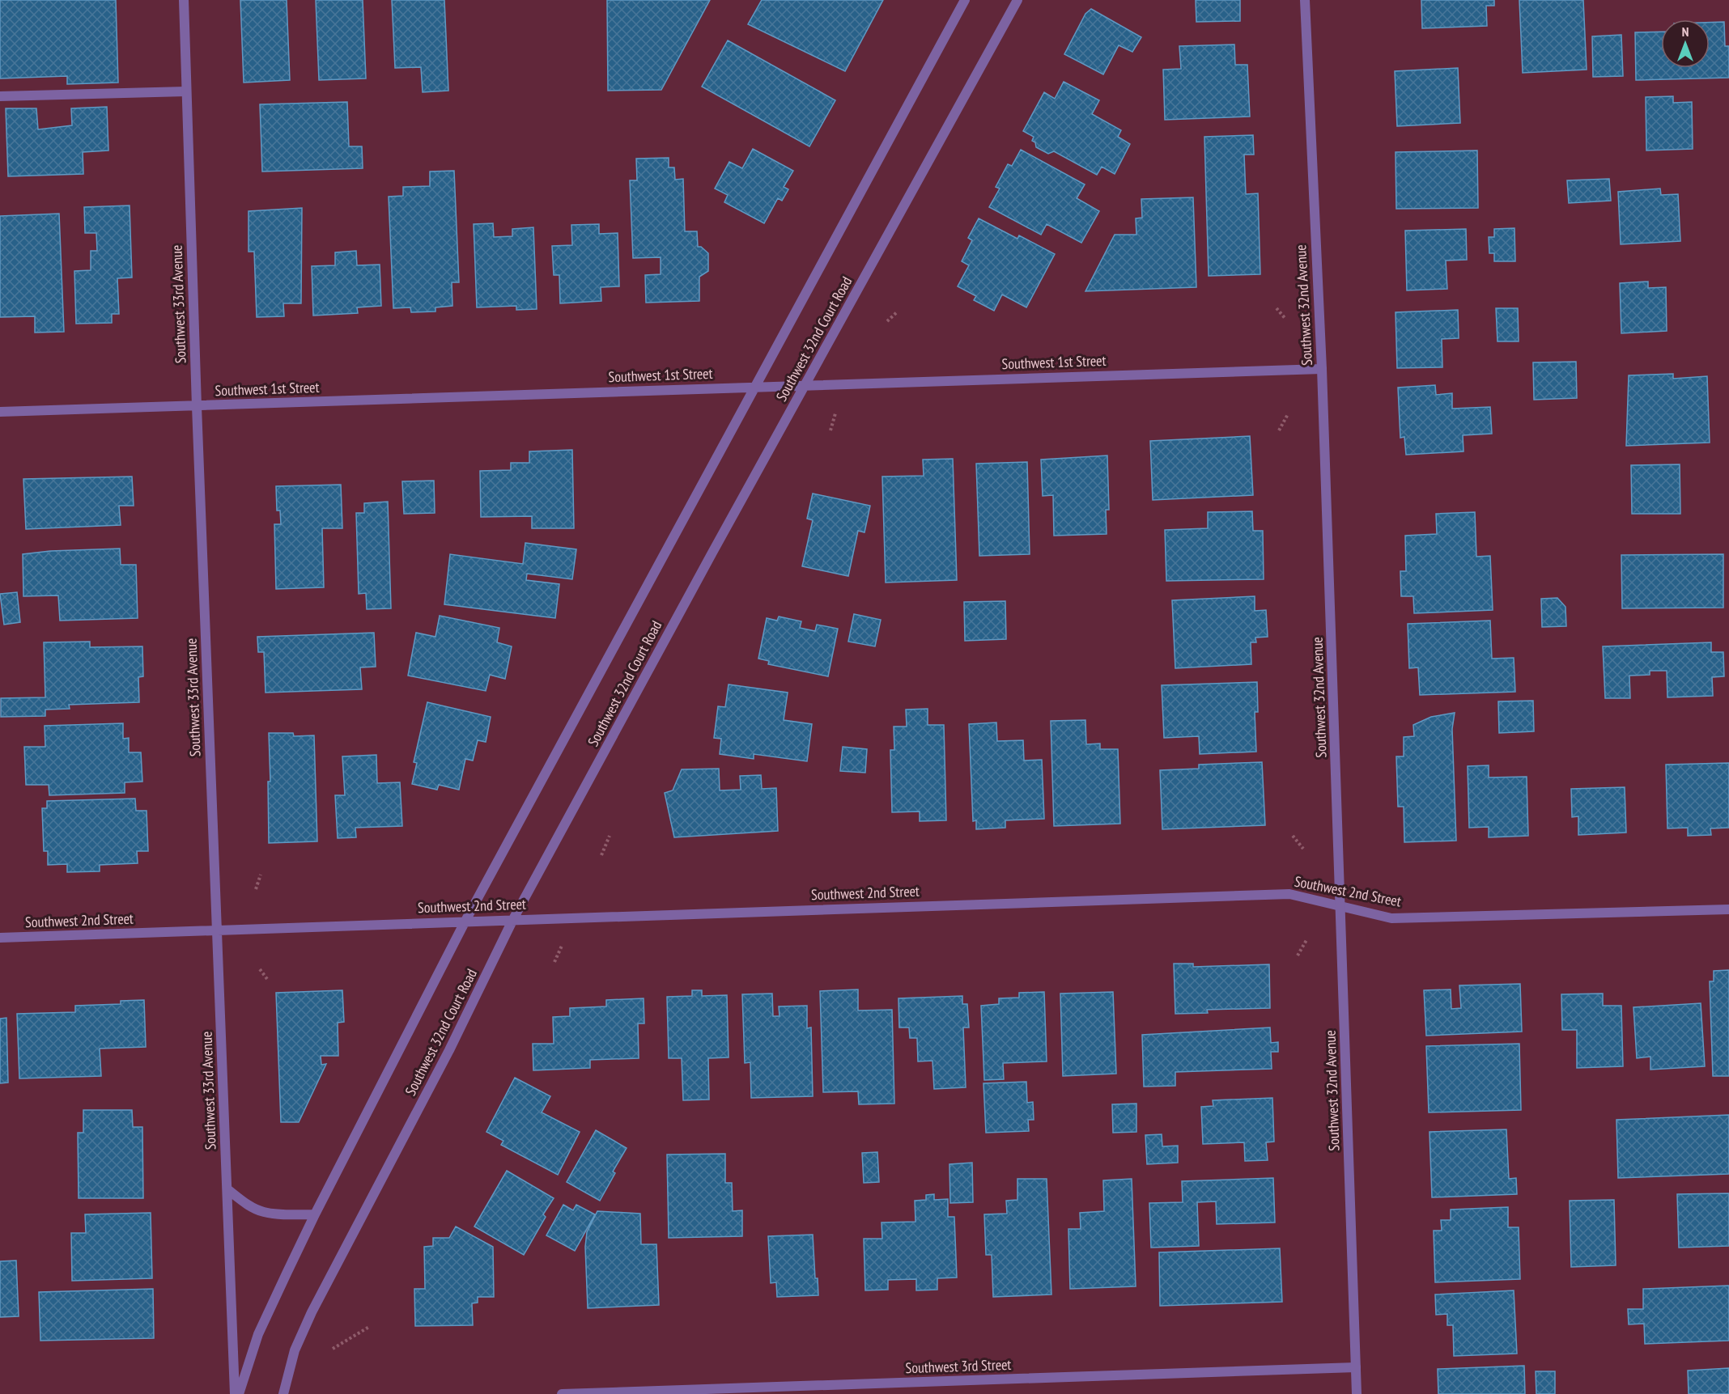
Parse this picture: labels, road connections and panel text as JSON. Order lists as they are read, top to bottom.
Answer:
{
  "streets": {
    "street": [
      "Southwest 33rd Avenue",
      "Southwest 32nd Avenue",
      "Southwest 32nd Court Road",
      "Southwest 1st Street",
      "Southwest 2nd Street",
      "Southwest 3rd Street"
    ]
  },
  "crossings": [
    ["Southwest 33rd Avenue", "Southwest 1st Street"],
    ["Southwest 33rd Avenue", "Southwest 2nd Street"],
    ["Southwest 32nd Avenue", "Southwest 1st Street"],
    ["Southwest 32nd Avenue", "Southwest 2nd Street"],
    ["Southwest 32nd Avenue", "Southwest 3rd Street"],
    ["Southwest 32nd Court Road", "Southwest 1st Street"],
    ["Southwest 32nd Court Road", "Southwest 2nd Street"]
  ],
  "north": "top"
}
